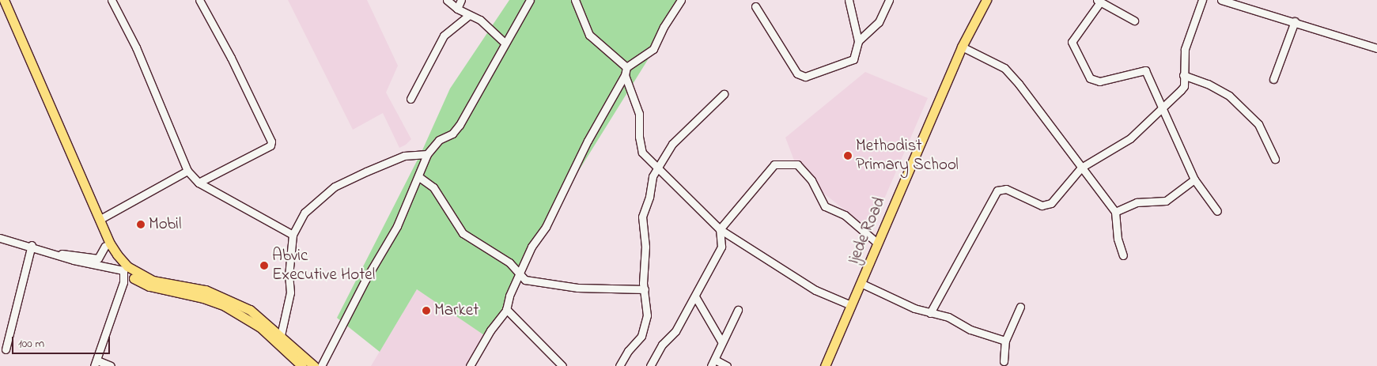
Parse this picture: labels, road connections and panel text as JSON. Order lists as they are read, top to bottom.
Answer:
{
  "streets": {
    "main road": ["Ijede Road"]
  },
  "places": [
    "Methodist Primary School",
    "Mobil",
    "Abvic Executive Hotel",
    "Market"
  ],
  "scale_bar": "100 m"
}
